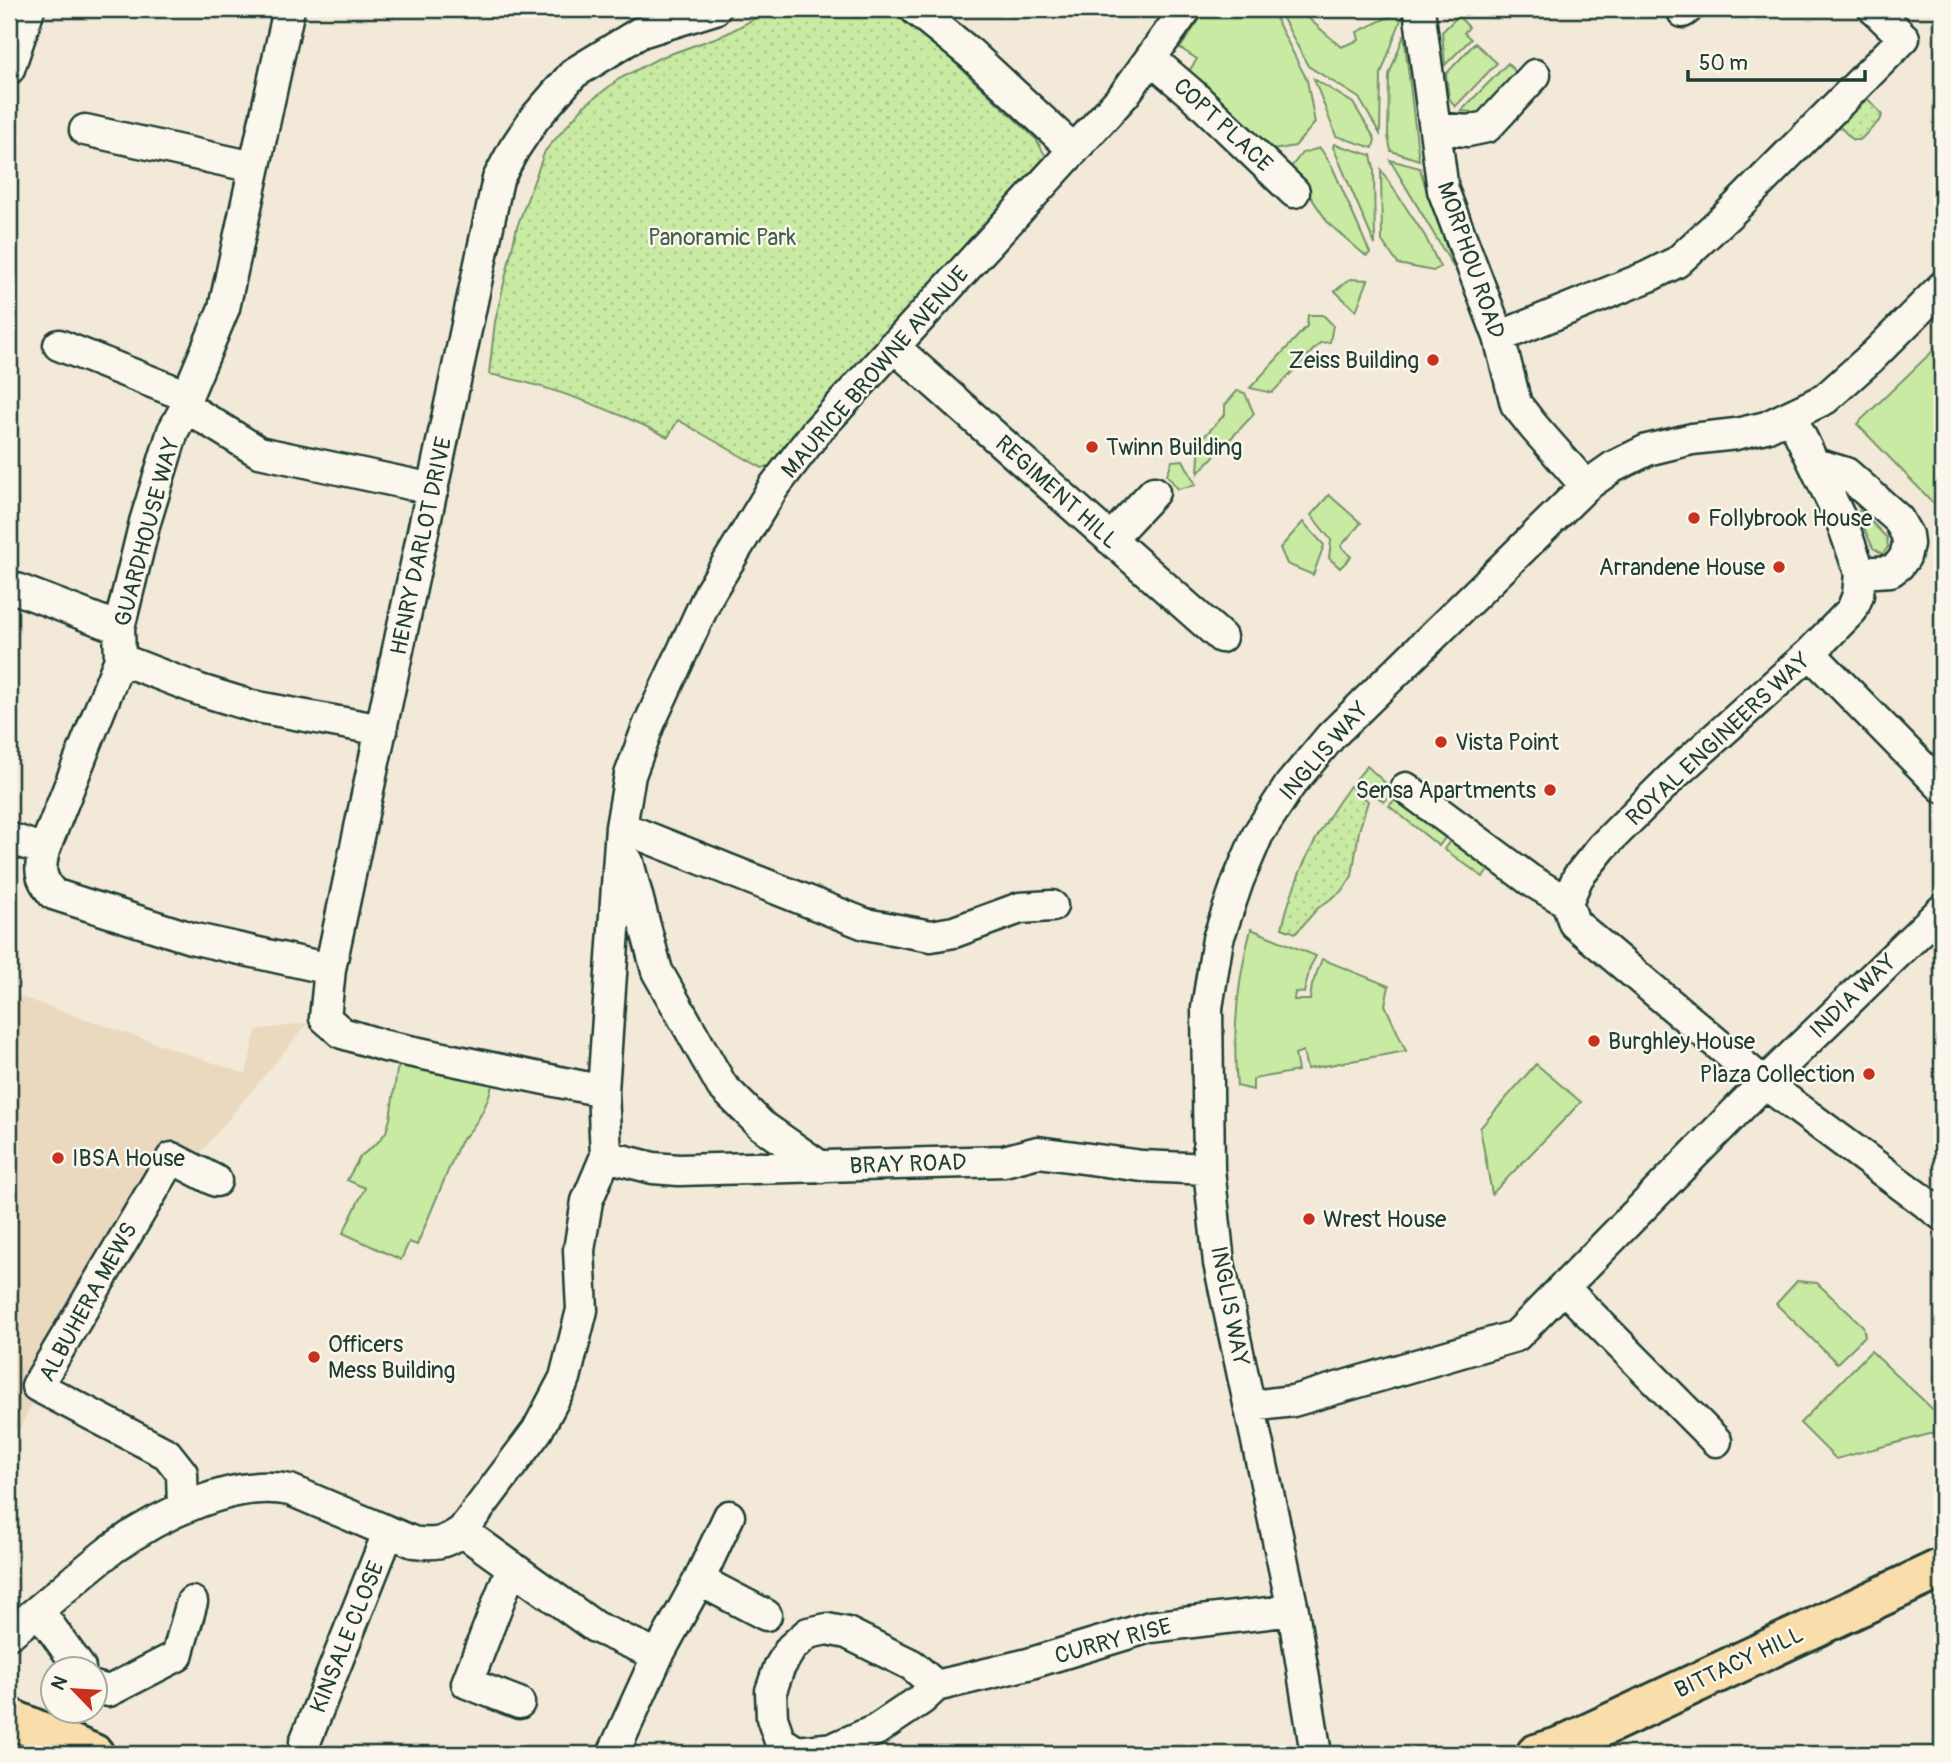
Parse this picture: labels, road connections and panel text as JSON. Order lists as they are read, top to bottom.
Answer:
{
  "streets": {
    "main road": ["BITTACY HILL"],
    "street": [
      "COPT PLACE",
      "MORPHOU ROAD",
      "MAURICE BROWNE AVENUE",
      "REGIMENT HILL",
      "GUARDHOUSE WAY",
      "HENRY DARLOT DRIVE",
      "ROYAL ENGINEERS WAY",
      "INGLIS WAY",
      "INDIA WAY",
      "BRAY ROAD",
      "ALBUHERA MEWS",
      "KINSALE CLOSE",
      "CURRY RISE"
    ]
  },
  "crossings": [
    ["COPT PLACE", "MAURICE BROWNE AVENUE"],
    ["MORPHOU ROAD", "INGLIS WAY"],
    ["MAURICE BROWNE AVENUE", "REGIMENT HILL"],
    ["GUARDHOUSE WAY", "HENRY DARLOT DRIVE"],
    ["INGLIS WAY", "INDIA WAY"],
    ["INGLIS WAY", "BRAY ROAD"],
    ["INGLIS WAY", "CURRY RISE"]
  ],
  "parks": ["Panoramic Park"],
  "places": [
    "Zeiss Building",
    "Twinn Building",
    "Follybrook House",
    "Arrandene House",
    "Vista Point",
    "Sensa Apartments",
    "Burghley House",
    "Plaza Collection",
    "IBSA House",
    "Wrest House",
    "Officers Mess Building"
  ],
  "scale_bar": "50 m",
  "north": "top left"
}
